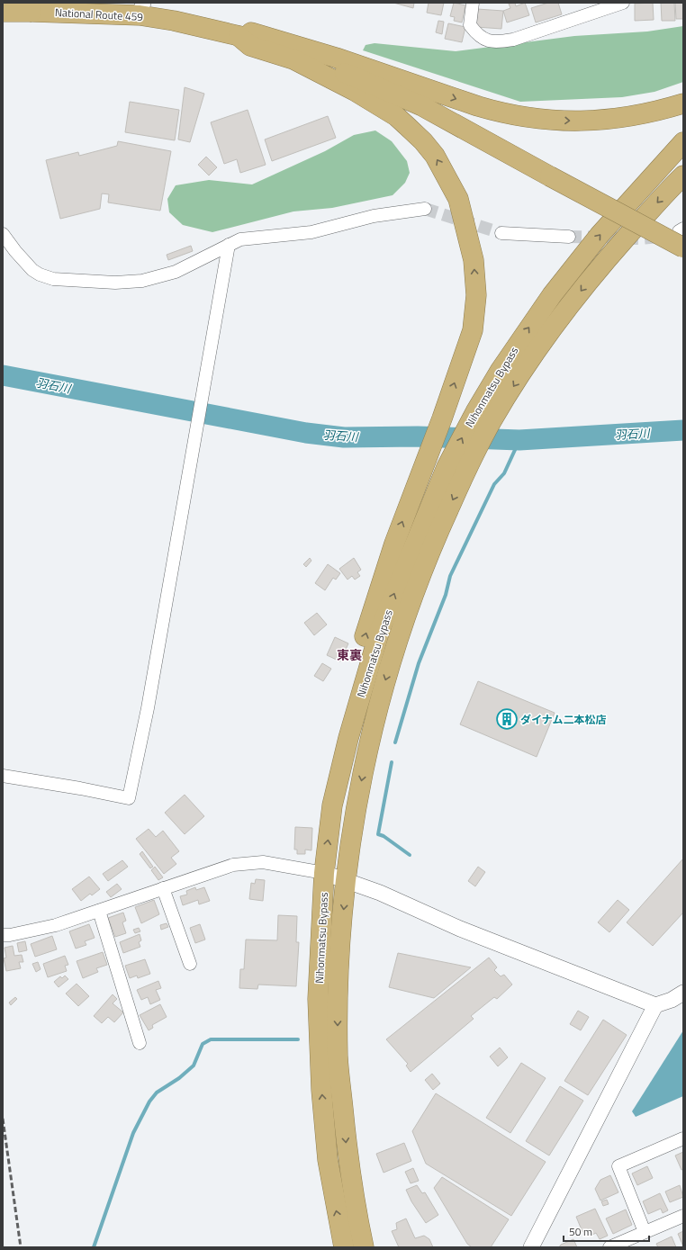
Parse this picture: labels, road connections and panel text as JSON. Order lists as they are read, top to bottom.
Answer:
{
  "streets": {
    "highway": ["National Route 459", "Nihonmatsu Bypass"]
  },
  "districts": ["東裏"],
  "water": ["羽石川"],
  "places": {
    "building": ["ダイナム二本松店"]
  },
  "scale_bar": "50 m"
}
